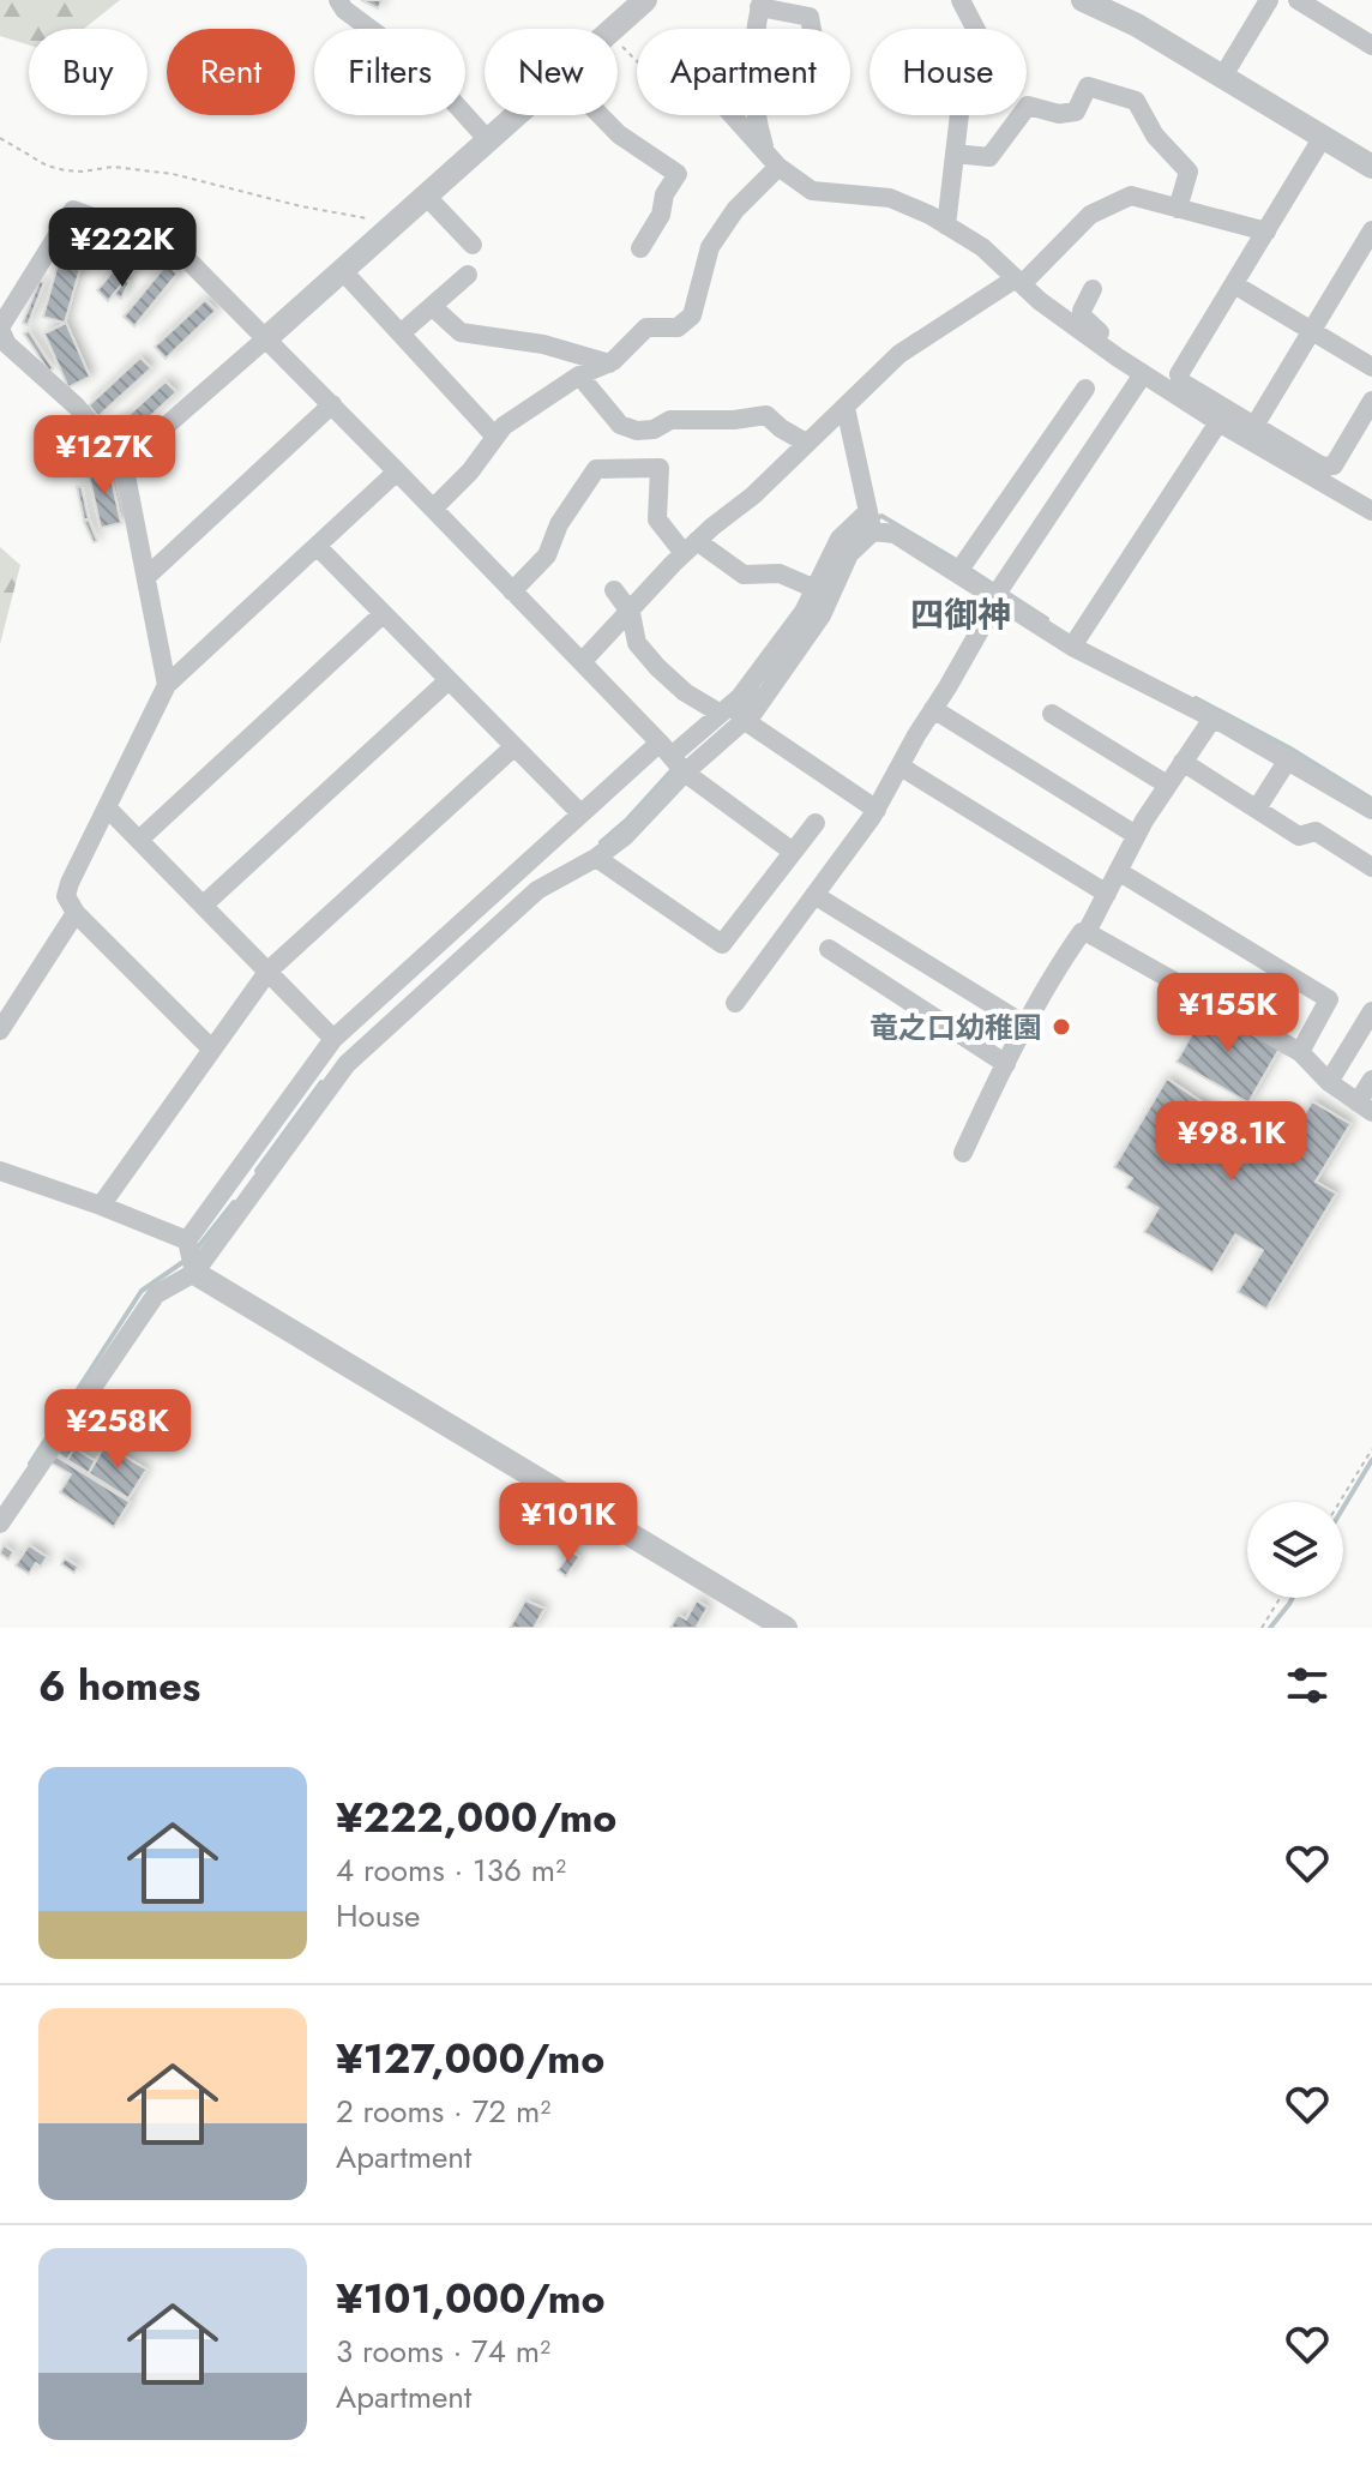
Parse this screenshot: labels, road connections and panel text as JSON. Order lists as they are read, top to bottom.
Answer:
{
  "districts": ["四御神"],
  "places": ["竜之口幼稚園"],
  "page": {
    "chip": [
      "Buy",
      "Rent",
      "Filters",
      "New",
      "Apartment",
      "House"
    ],
    "price": [
      "¥222K",
      "¥127K",
      "¥155K",
      "¥98.1K",
      "¥258K",
      "¥101K"
    ],
    "heading": "6 homes",
    "list": [
      {
        "name": "¥222,000/mo",
        "note": "4 rooms · 136 m² · House"
      },
      {
        "name": "¥127,000/mo",
        "note": "2 rooms · 72 m² · Apartment"
      },
      {
        "name": "¥101,000/mo",
        "note": "3 rooms · 74 m² · Apartment"
      }
    ]
  }
}
